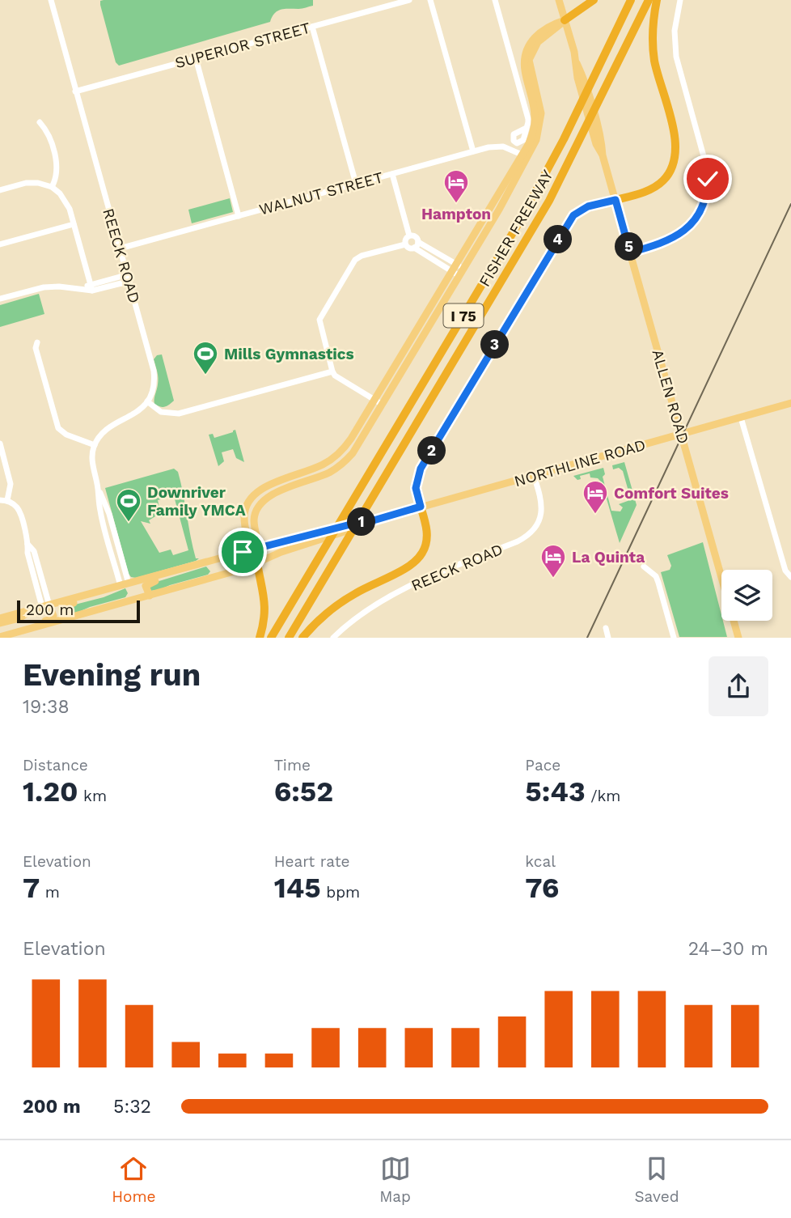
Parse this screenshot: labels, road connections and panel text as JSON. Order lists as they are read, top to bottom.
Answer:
{
  "streets": {
    "highway": ["FISHER FREEWAY", "I 75"],
    "main road": ["ALLEN ROAD", "NORTHLINE ROAD"],
    "street": ["SUPERIOR STREET", "WALNUT STREET", "REECK ROAD"]
  },
  "crossings": [
    ["SUPERIOR STREET", "REECK ROAD"],
    ["WALNUT STREET", "REECK ROAD"],
    ["REECK ROAD", "NORTHLINE ROAD"],
    ["ALLEN ROAD", "NORTHLINE ROAD"]
  ],
  "places": {
    "hotel": ["Hampton", "Comfort Suites", "La Quinta"],
    "sports": ["Mills Gymnastics", "Downriver Family YMCA"]
  },
  "scale_bar": "200 m",
  "page": {
    "pins": [
      "4",
      "5",
      "3",
      "2",
      "1"
    ],
    "scale": "200 m",
    "heading": ["Evening run", "19:38"],
    "stats": [
      ["Distance", "1.20 km"],
      ["Time", "6:52"],
      ["Pace", "5:43 /km"],
      ["Elevation", "7 m"],
      ["Heart rate", "145 bpm"],
      ["kcal", "76"]
    ],
    "chart": ["Elevation", "24–30 m"],
    "list": [
      {
        "name": "200 m",
        "note": "5:32"
      }
    ],
    "tabs": ["Home", "Map", "Saved"]
  }
}
